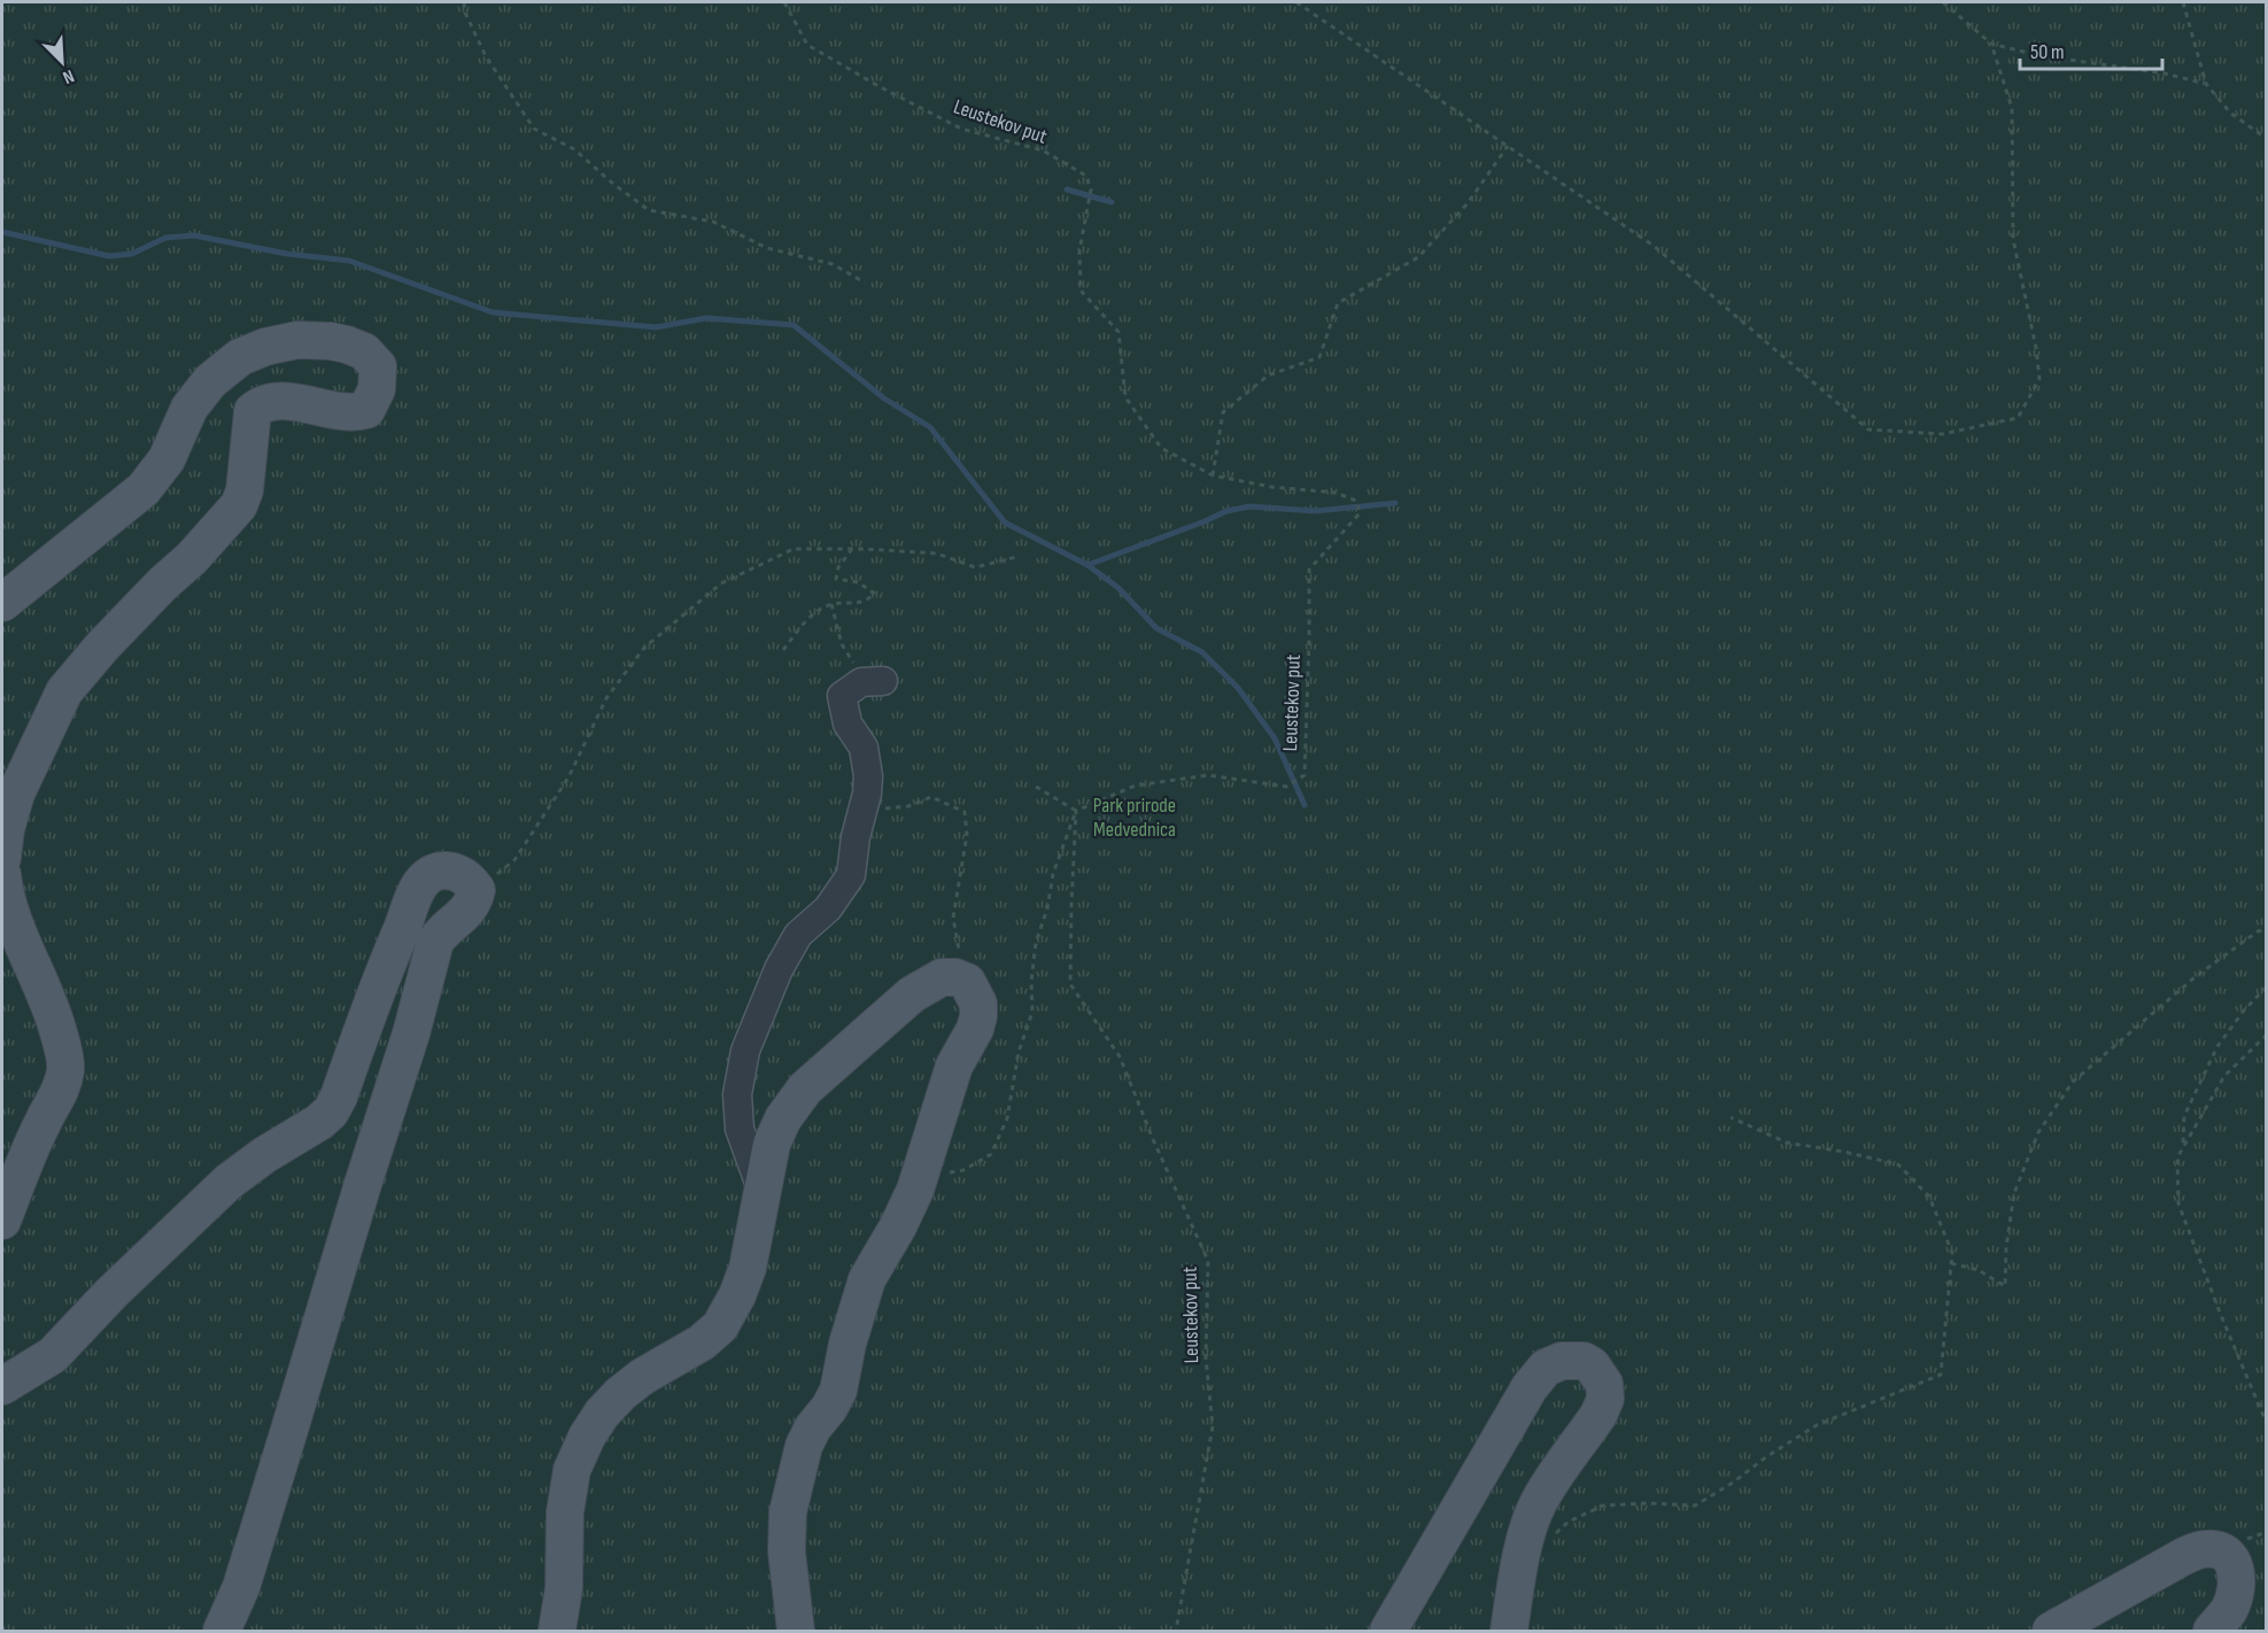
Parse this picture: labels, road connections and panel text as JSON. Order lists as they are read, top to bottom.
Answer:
{
  "streets": {
    "path": ["Leustekov put"]
  },
  "parks": ["Park prirode Medvednica"],
  "scale_bar": "50 m",
  "north": "bottom right"
}
